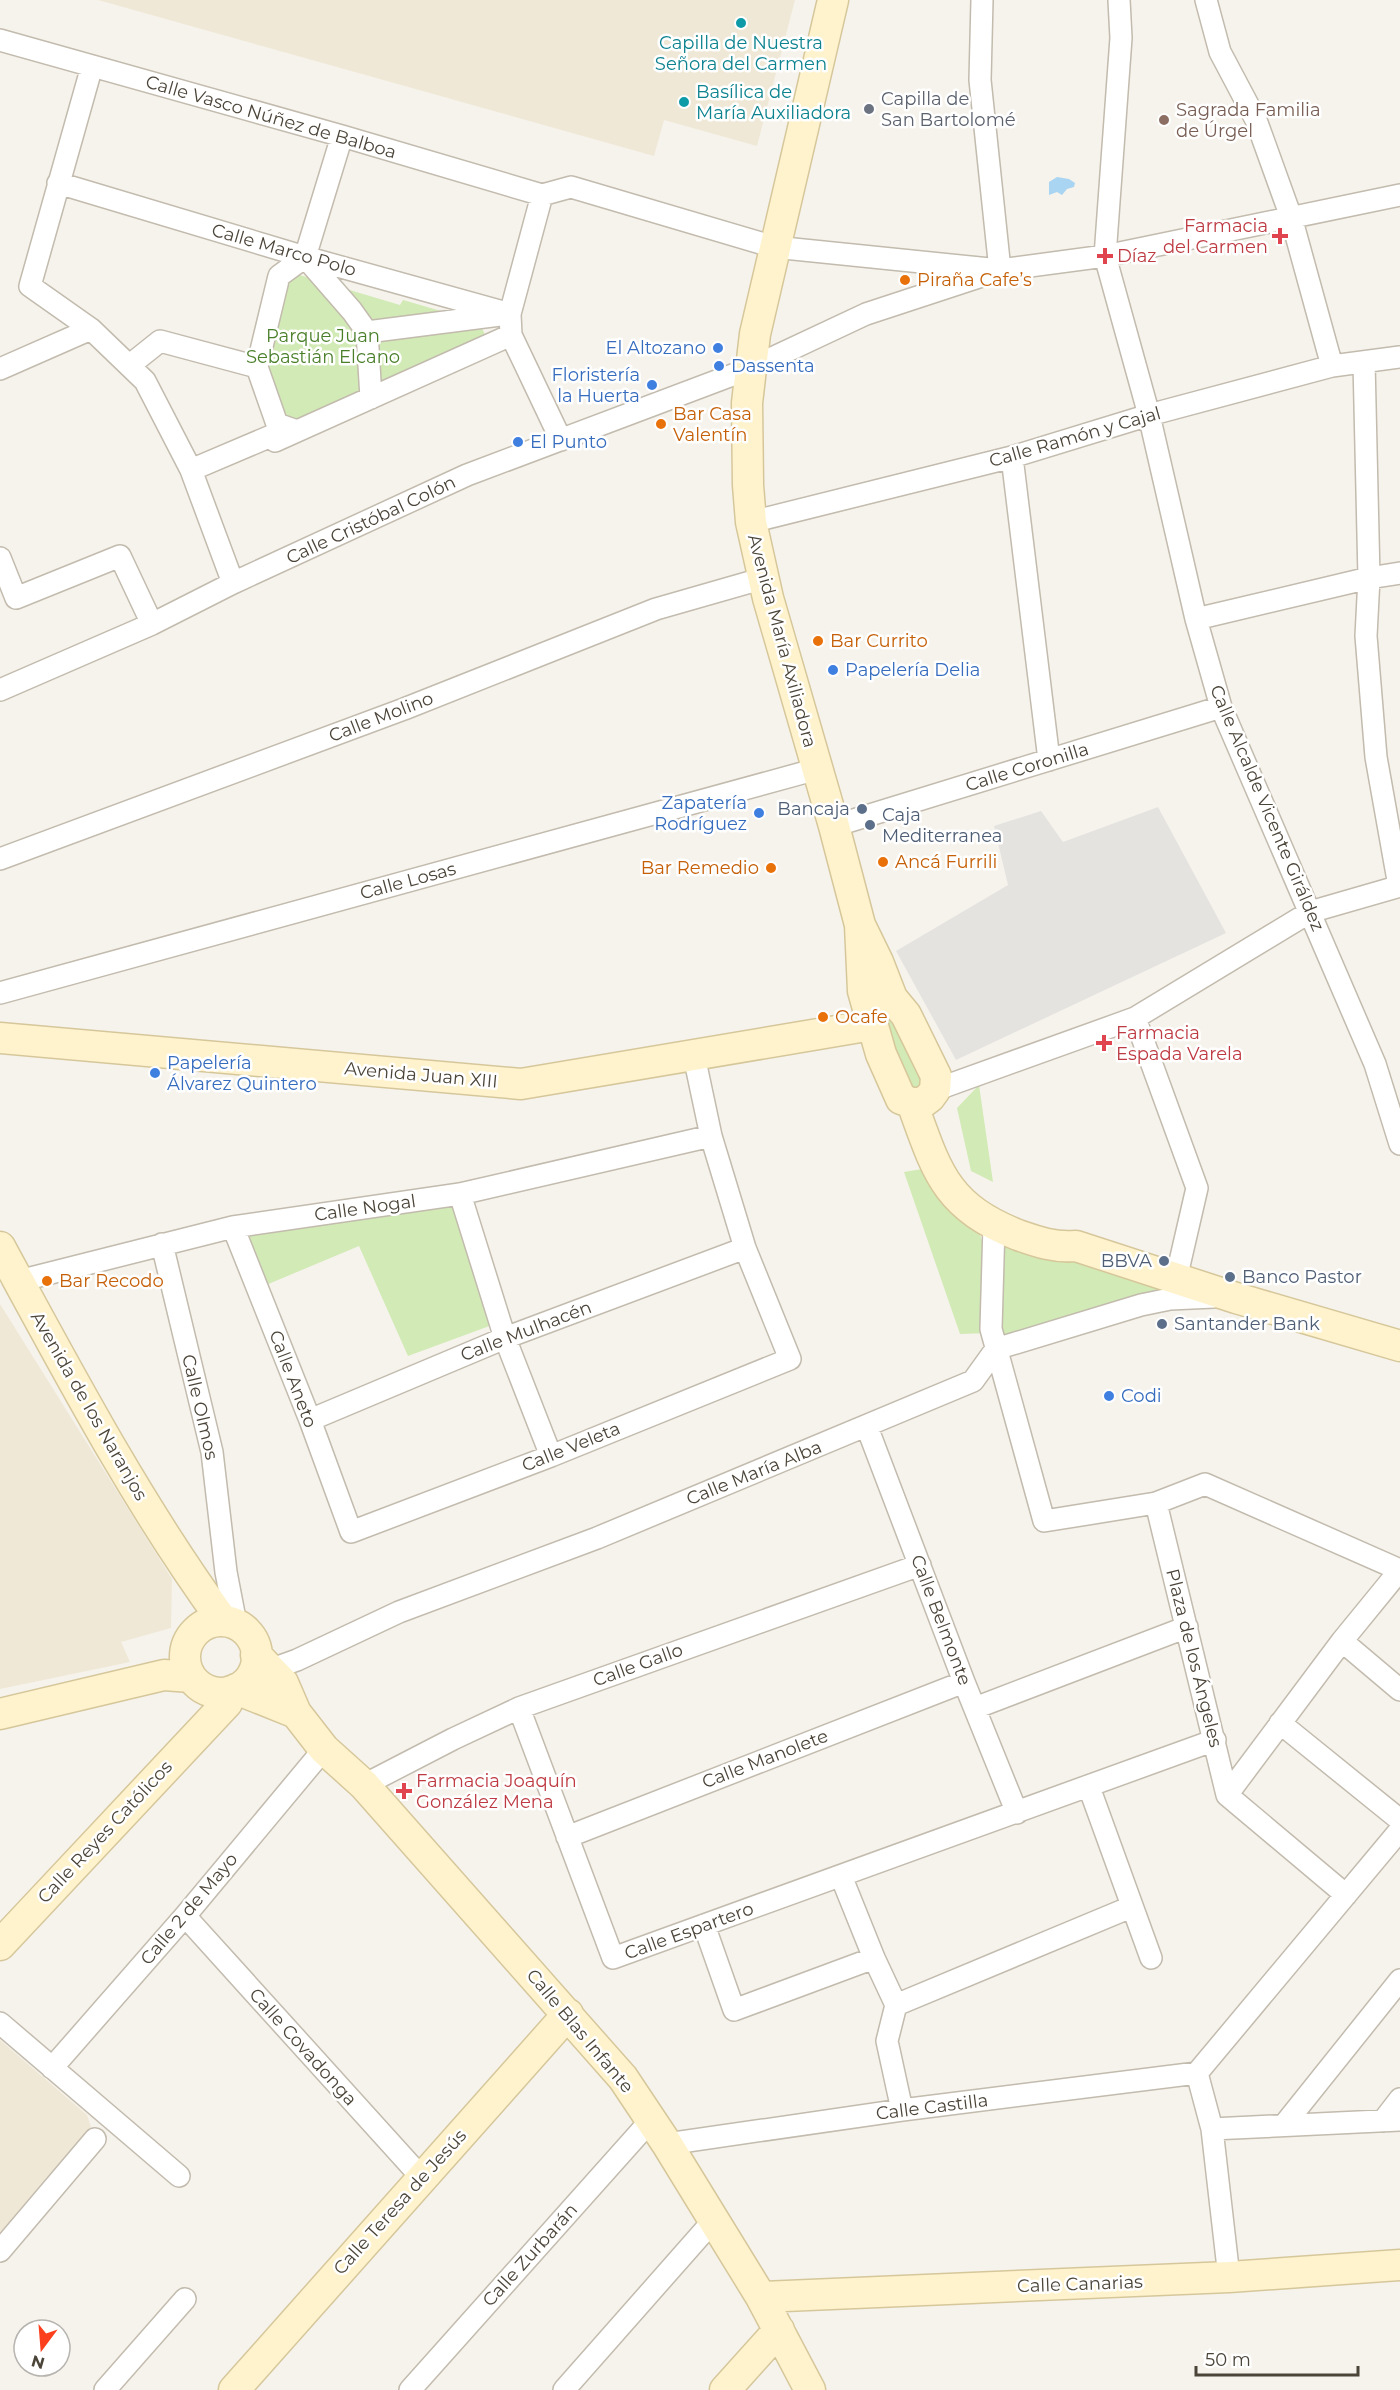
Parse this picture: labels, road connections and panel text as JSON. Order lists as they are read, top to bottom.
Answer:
{
  "streets": {
    "street": [
      "Calle Vasco Núñez de Balboa",
      "Calle Marco Polo",
      "Calle Ramón y Cajal",
      "Calle Cristóbal Colón",
      "Avenida María Axiliadora",
      "Calle Molino",
      "Calle Coronilla",
      "Calle Alcalde Vicente Giráldez",
      "Calle Losas",
      "Avenida Juan XIII",
      "Calle Nogal",
      "Calle Mulhacén",
      "Calle Aneto",
      "Avenida de los Naranjos",
      "Calle Olmos",
      "Calle Veleta",
      "Calle María Alba",
      "Calle Belmonte",
      "Plaza de los Ángeles",
      "Calle Gallo",
      "Calle Manolete",
      "Calle Reyes Católicos",
      "Calle 2 de Mayo",
      "Calle Espartero",
      "Calle Blas Infante",
      "Calle Covadonga",
      "Calle Castilla",
      "Calle Teresa de Jesús",
      "Calle Zurbarán",
      "Calle Canarias"
    ]
  },
  "crossings": [
    ["Calle Ramón y Cajal", "Avenida María Axiliadora"],
    ["Calle Ramón y Cajal", "Calle Alcalde Vicente Giráldez"],
    ["Calle Cristóbal Colón", "Avenida María Axiliadora"],
    ["Avenida María Axiliadora", "Calle Molino"],
    ["Avenida María Axiliadora", "Calle Coronilla"],
    ["Avenida María Axiliadora", "Calle Losas"],
    ["Avenida María Axiliadora", "Avenida Juan XIII"],
    ["Calle Coronilla", "Calle Alcalde Vicente Giráldez"],
    ["Calle Nogal", "Calle Aneto"],
    ["Calle Nogal", "Avenida de los Naranjos"],
    ["Calle Nogal", "Calle Olmos"],
    ["Calle Mulhacén", "Calle Aneto"],
    ["Calle Mulhacén", "Calle Veleta"],
    ["Calle Aneto", "Calle Veleta"],
    ["Avenida de los Naranjos", "Calle Olmos"],
    ["Avenida de los Naranjos", "Calle María Alba"],
    ["Avenida de los Naranjos", "Calle Reyes Católicos"],
    ["Avenida de los Naranjos", "Calle Blas Infante"],
    ["Calle Olmos", "Calle María Alba"],
    ["Calle Olmos", "Calle Reyes Católicos"],
    ["Calle Olmos", "Calle Blas Infante"],
    ["Calle María Alba", "Calle Belmonte"],
    ["Calle María Alba", "Calle Reyes Católicos"],
    ["Calle María Alba", "Calle Blas Infante"],
    ["Calle Belmonte", "Calle Gallo"],
    ["Calle Belmonte", "Calle Manolete"],
    ["Calle Belmonte", "Calle Espartero"],
    ["Plaza de los Ángeles", "Calle Espartero"],
    ["Calle Gallo", "Calle Espartero"],
    ["Calle Gallo", "Calle Blas Infante"],
    ["Calle Manolete", "Calle Espartero"],
    ["Calle Reyes Católicos", "Calle Blas Infante"],
    ["Calle 2 de Mayo", "Calle Blas Infante"],
    ["Calle 2 de Mayo", "Calle Covadonga"],
    ["Calle Blas Infante", "Calle Castilla"],
    ["Calle Blas Infante", "Calle Teresa de Jesús"],
    ["Calle Blas Infante", "Calle Zurbarán"],
    ["Calle Blas Infante", "Calle Canarias"],
    ["Calle Covadonga", "Calle Teresa de Jesús"],
    ["Calle Castilla", "Calle Zurbarán"]
  ],
  "parks": ["Parque Juan Sebastián Elcano"],
  "places": {
    "other": [
      "Capilla de Nuestra Señora del Carmen",
      "Basílica de María Auxiliadora",
      "Capilla de San Bartolomé",
      "Sagrada Familia de Úrgel",
      "Piraña Cafe’s",
      "El Altozano",
      "Dassenta",
      "Floristería la Huerta",
      "Bar Casa Valentín",
      "El Punto",
      "Bar Currito",
      "Papelería Delia",
      "Bancaja",
      "Zapatería Rodríguez",
      "Caja Mediterranea",
      "Ancá Furrili",
      "Bar Remedio",
      "Ocafe",
      "Papelería Álvarez Quintero",
      "BBVA",
      "Banco Pastor",
      "Bar Recodo",
      "Santander Bank",
      "Codi"
    ],
    "health": [
      "Farmacia del Carmen",
      "Díaz",
      "Farmacia Espada Varela",
      "Farmacia Joaquín González Mena"
    ]
  },
  "scale_bar": "50 m",
  "north": "bottom"
}
